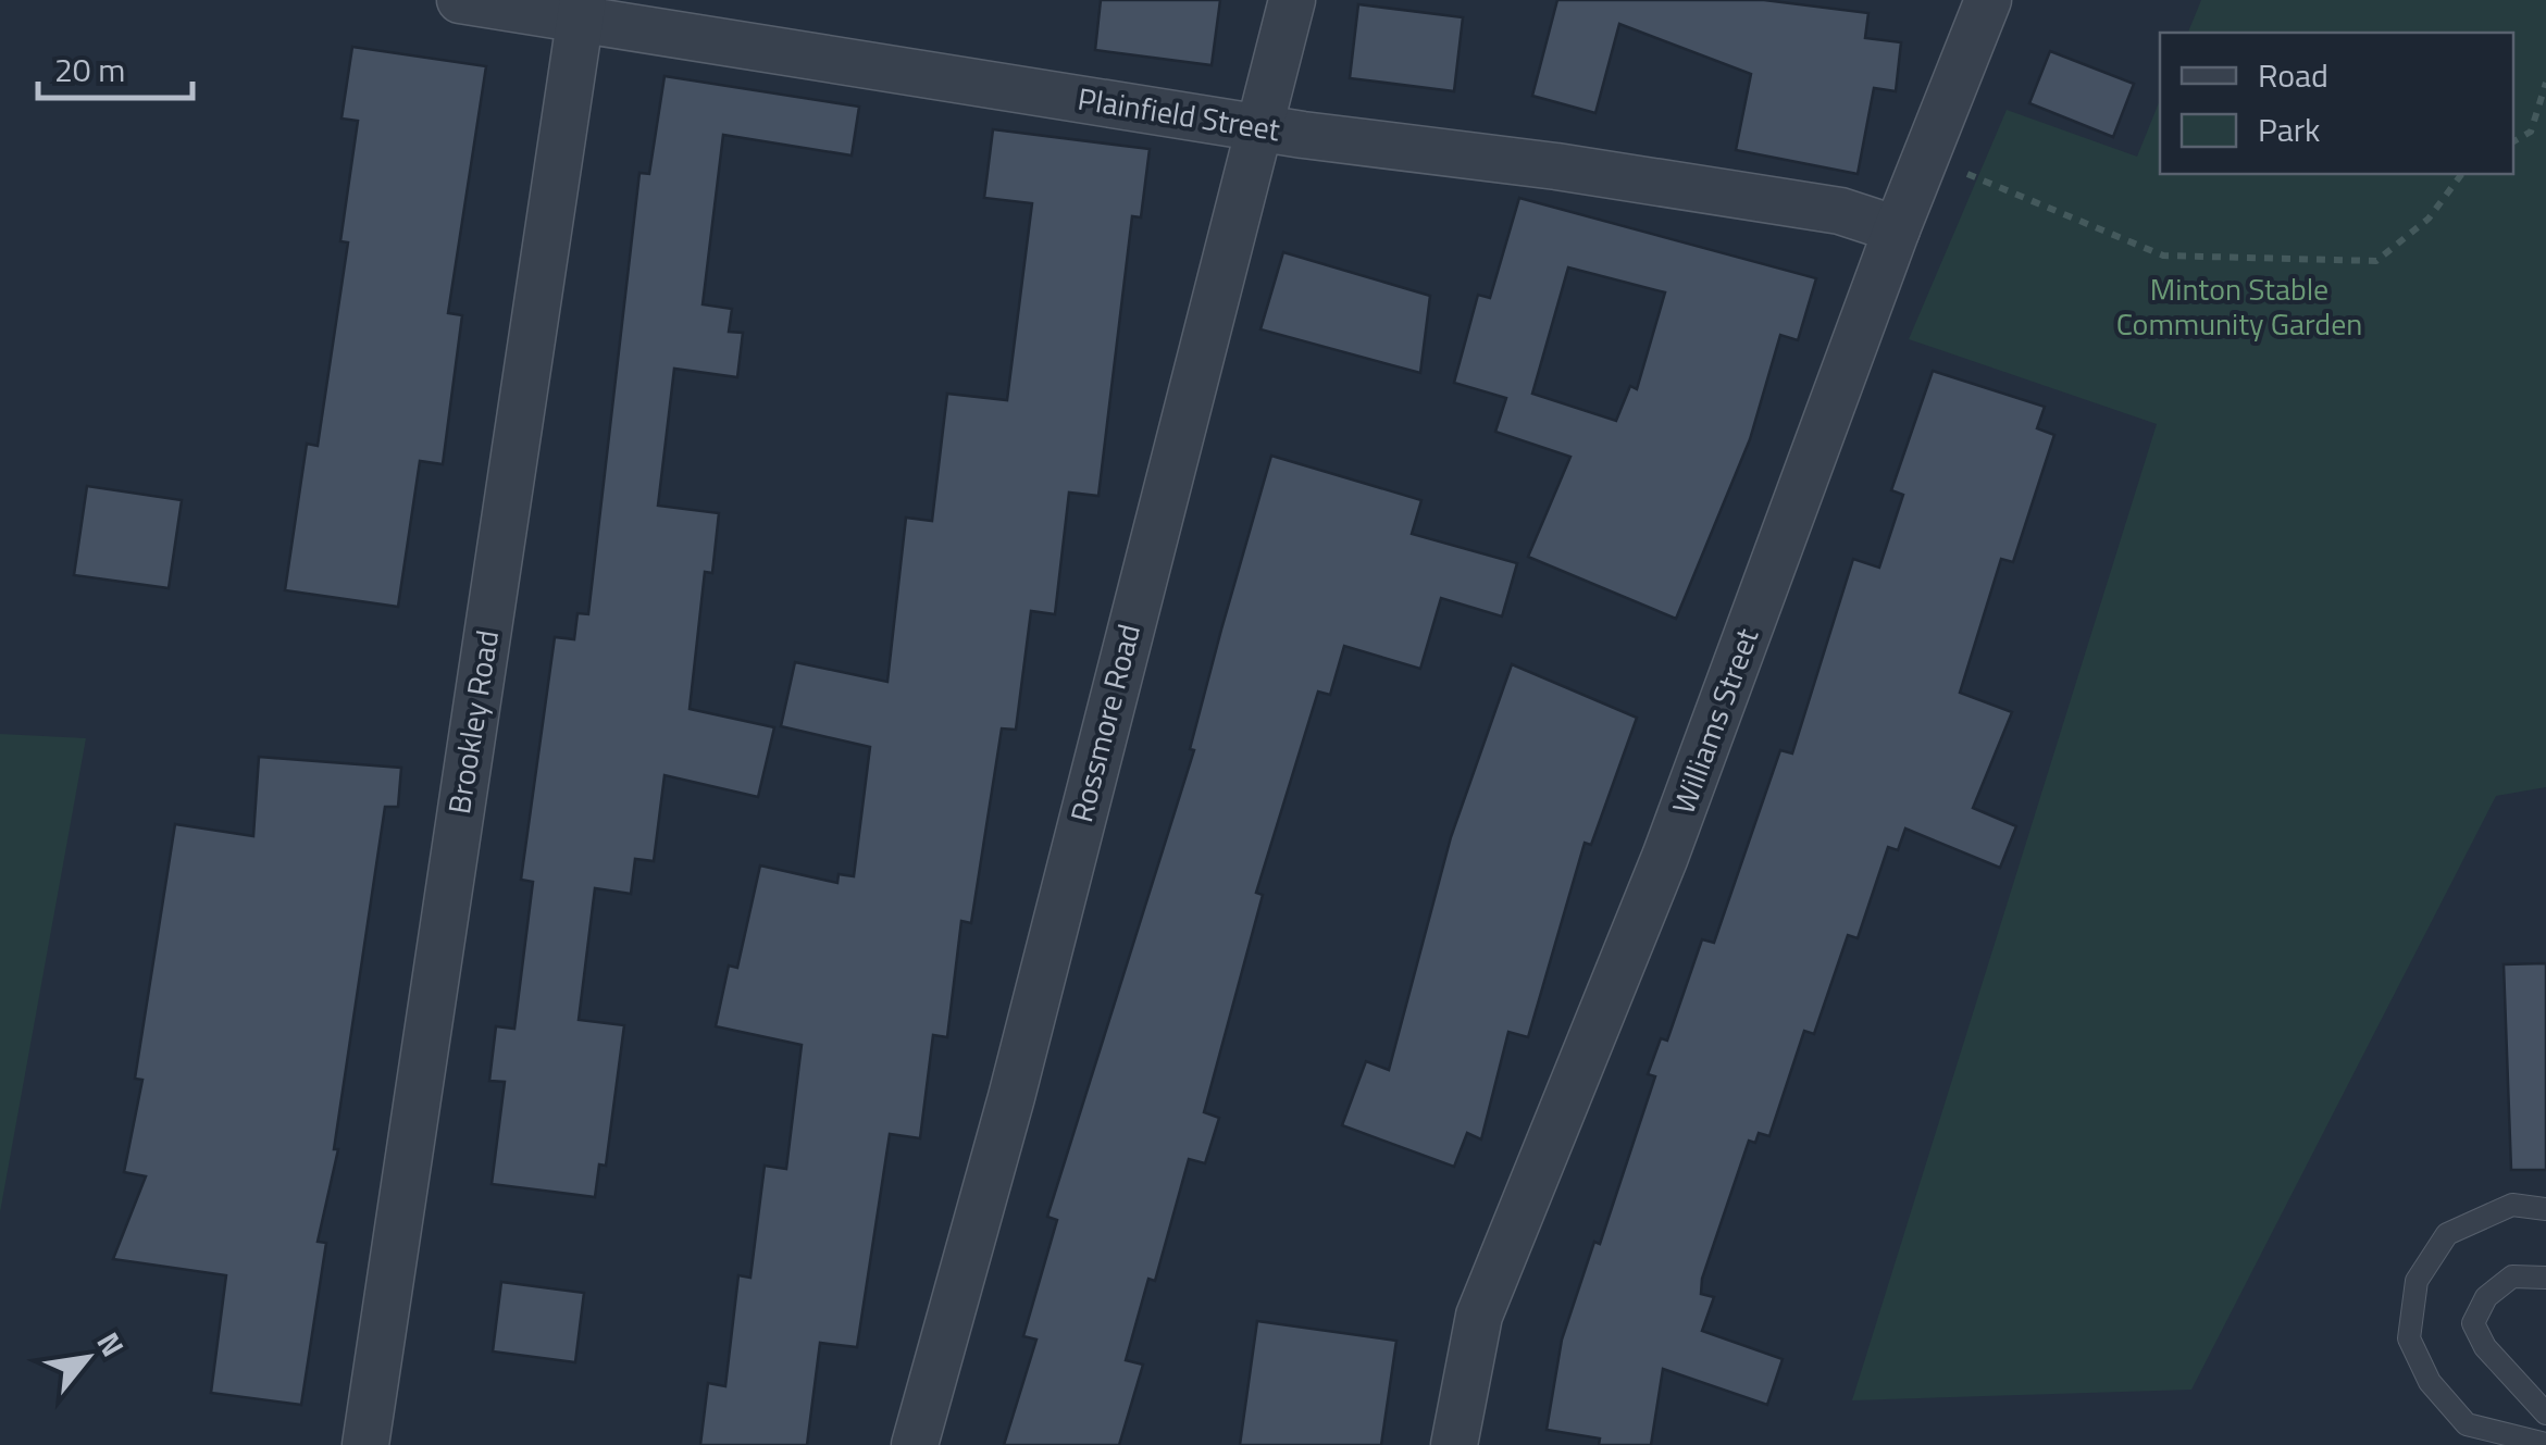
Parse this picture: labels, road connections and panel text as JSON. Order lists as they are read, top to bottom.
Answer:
{
  "streets": {
    "street": [
      "Plainfield Street",
      "Williams Street",
      "Brookley Road",
      "Rossmore Road"
    ]
  },
  "crossings": [
    ["Plainfield Street", "Williams Street"],
    ["Plainfield Street", "Brookley Road"],
    ["Plainfield Street", "Rossmore Road"]
  ],
  "parks": ["Minton Stable Community Garden"],
  "legend": ["Road", "Park"],
  "scale_bar": "20 m",
  "north": "top right"
}
